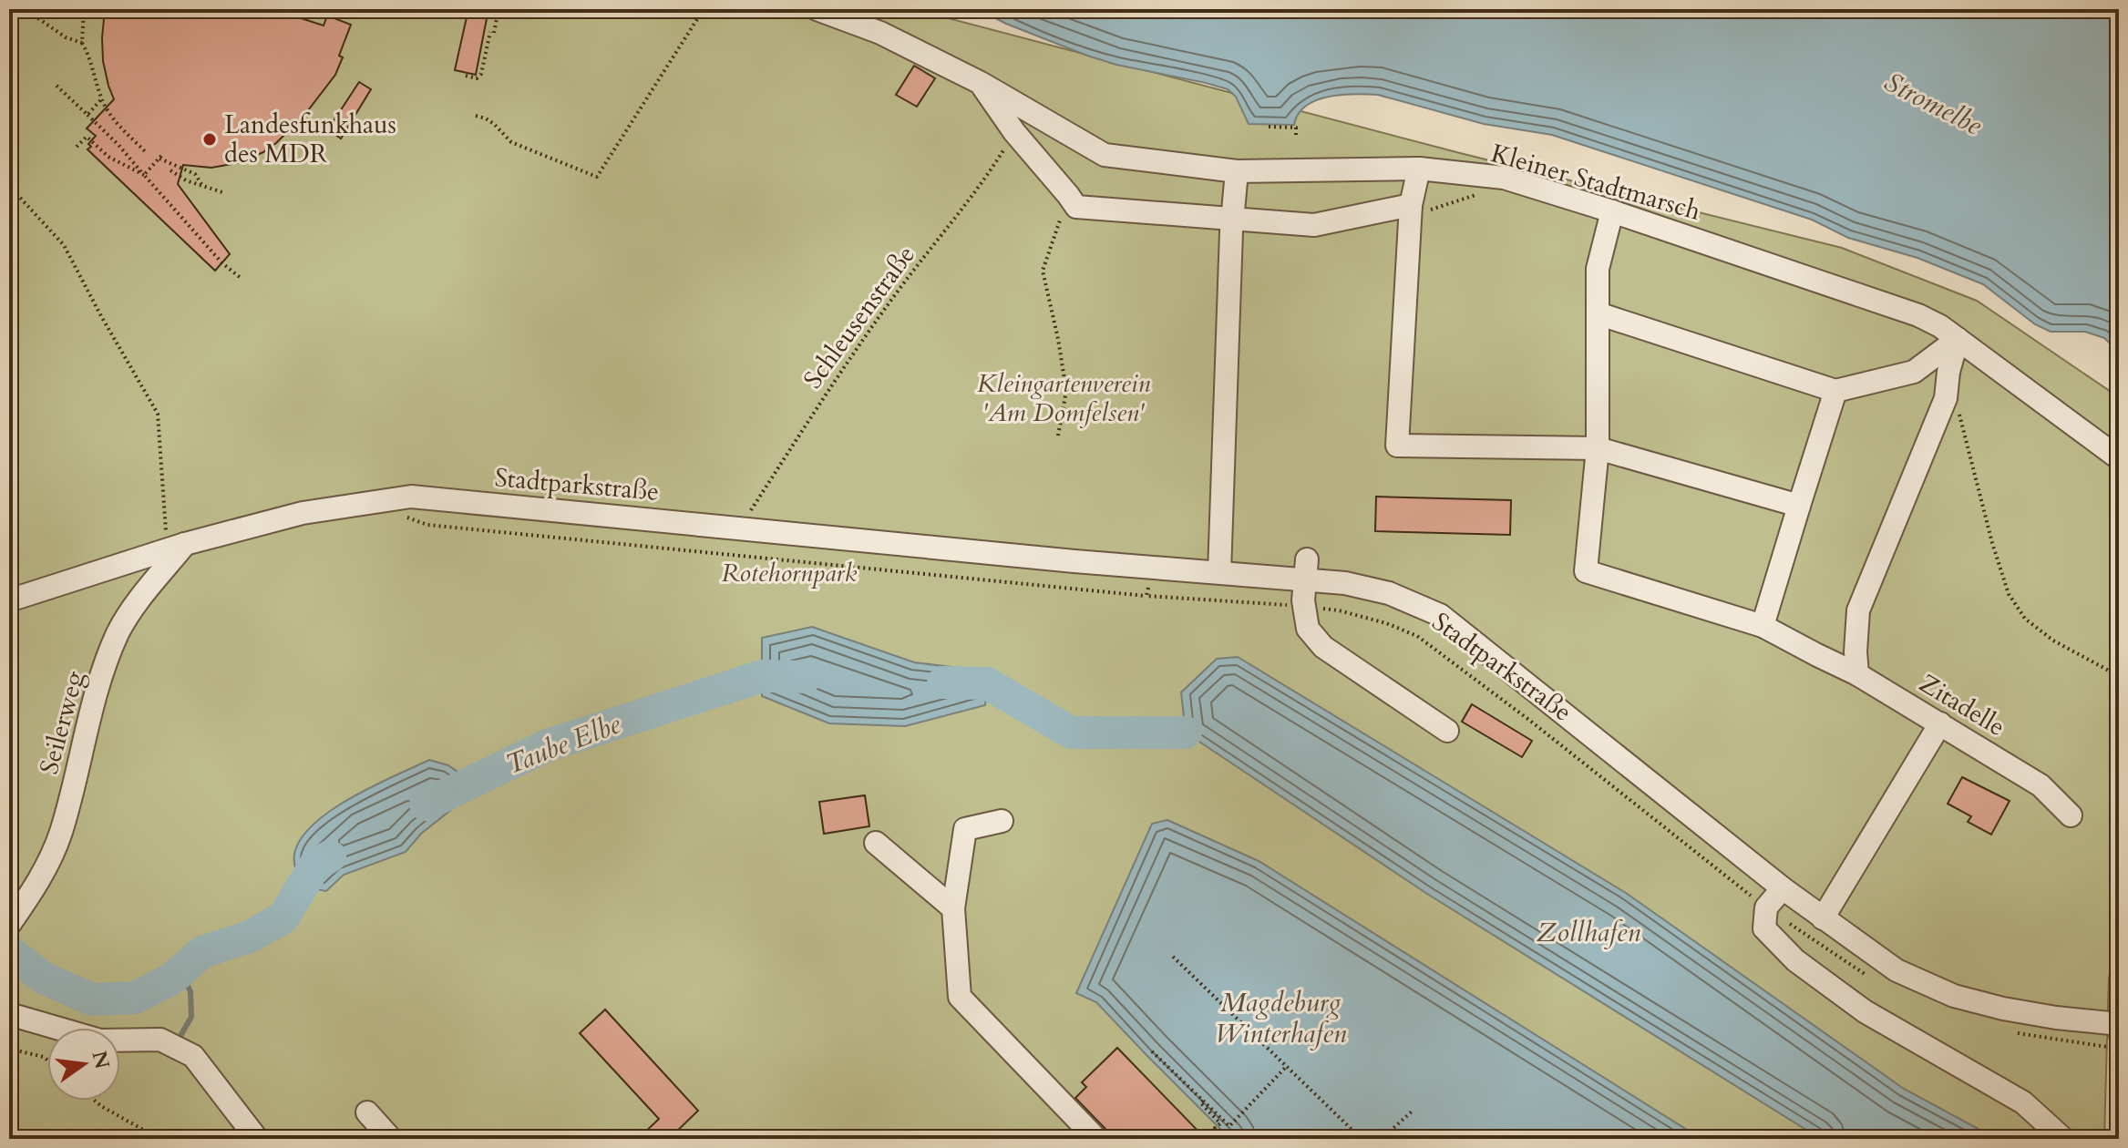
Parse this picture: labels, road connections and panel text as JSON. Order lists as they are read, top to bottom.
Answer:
{
  "streets": {
    "street": [
      "Kleiner Stadtmarsch",
      "Stadtparkstraße",
      "Zitadelle",
      "Seilerweg"
    ],
    "path": ["Schleusenstraße"]
  },
  "crossings": [
    ["Schleusenstraße", "Stadtparkstraße"],
    ["Stadtparkstraße", "Seilerweg"]
  ],
  "water": [
    "Stromelbe",
    "Taube Elbe",
    "Zollhafen",
    "Magdeburg Winterhafen"
  ],
  "parks": ["Kleingartenverein 'Am Domfelsen'", "Rotehornpark"],
  "places": ["Landesfunkhaus des MDR"],
  "north": "right"
}
